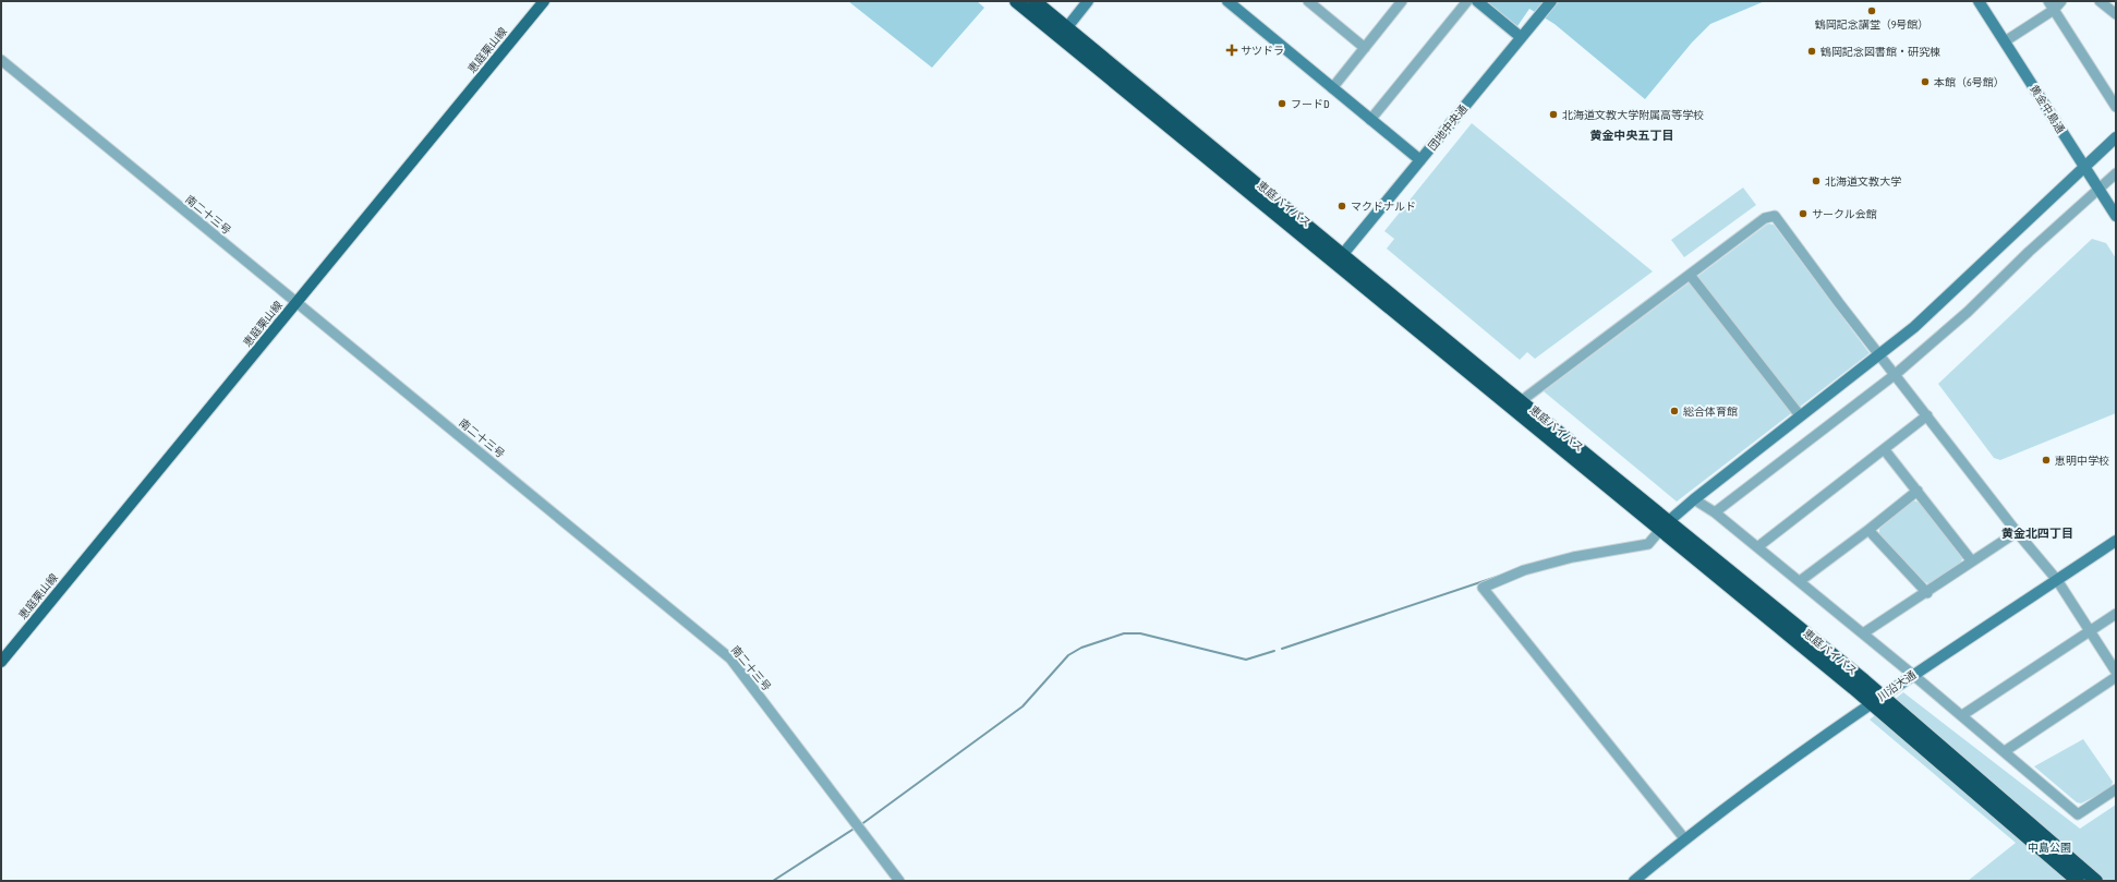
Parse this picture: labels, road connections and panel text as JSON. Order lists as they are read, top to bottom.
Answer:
{
  "streets": {
    "highway": ["恵庭バイパス"],
    "main road": ["恵庭栗山線"],
    "street": [
      "黄金中島通",
      "団地中央通",
      "南二十三号",
      "川沿大通"
    ]
  },
  "crossings": [
    ["恵庭栗山線", "南二十三号"],
    ["団地中央通", "恵庭バイパス"],
    ["恵庭バイパス", "川沿大通"]
  ],
  "districts": ["黄金中央五丁目", "黄金北四丁目"],
  "parks": ["中島公園"],
  "places": {
    "other": [
      "鶴岡記念講堂（9号館）",
      "鶴岡記念図書館・研究棟",
      "本館（6号館）",
      "フードD",
      "北海道文教大学附属高等学校",
      "北海道文教大学",
      "マクドナルド",
      "サークル会館",
      "総合体育館",
      "恵明中学校"
    ],
    "health": ["サツドラ"]
  }
}
